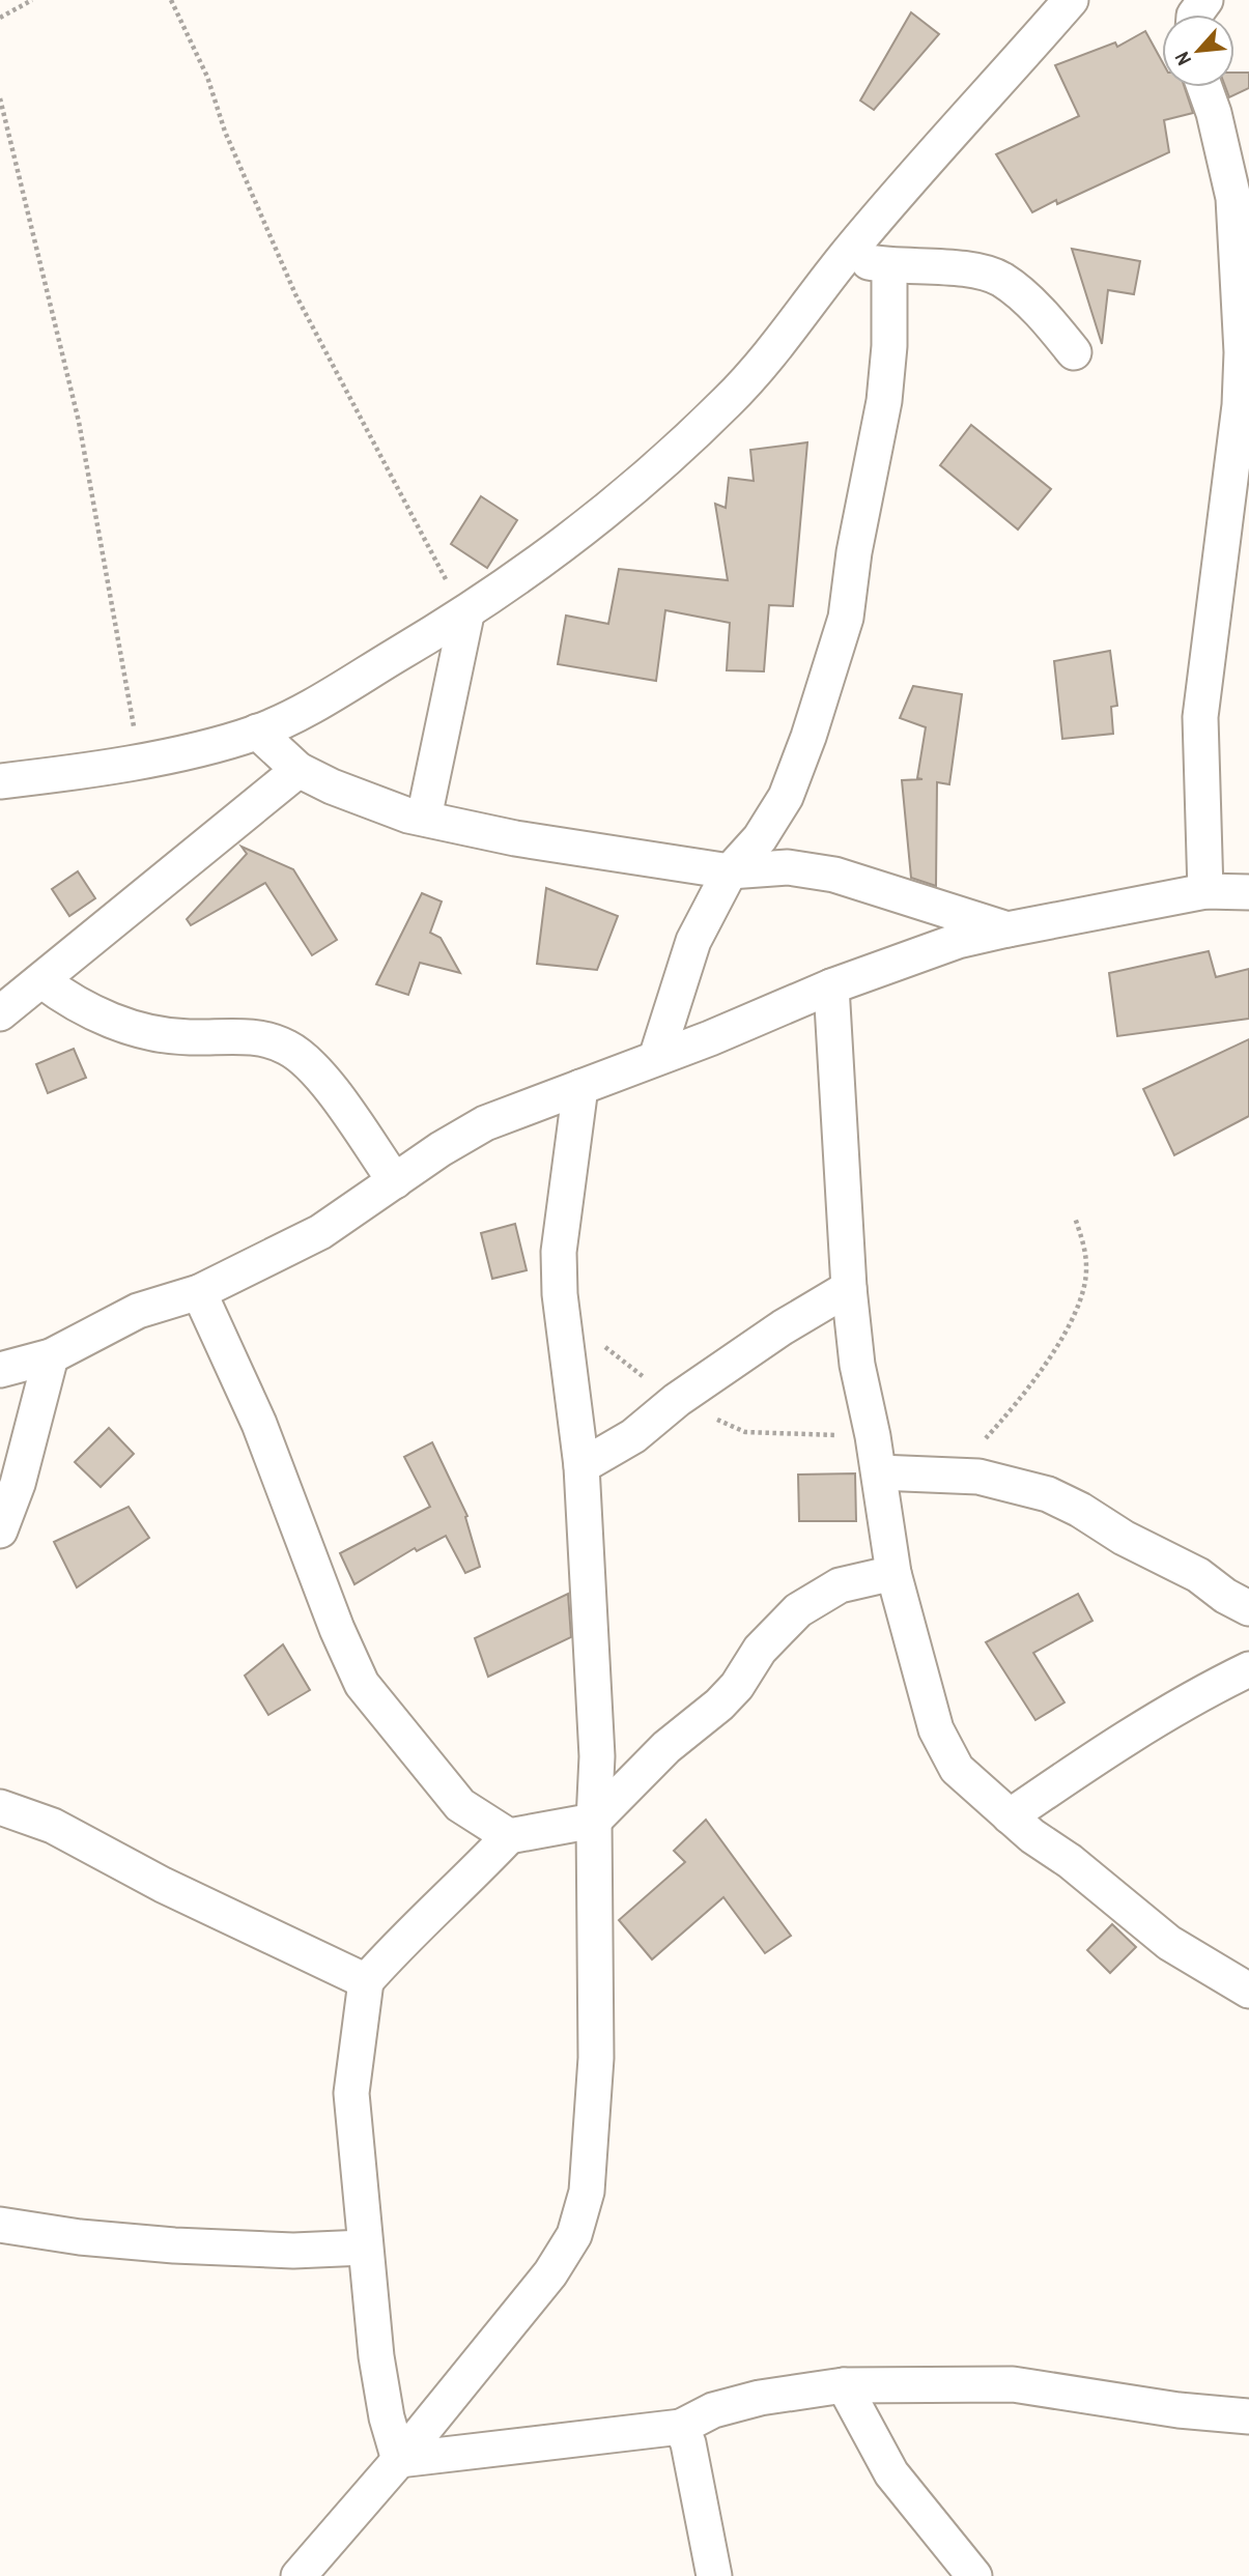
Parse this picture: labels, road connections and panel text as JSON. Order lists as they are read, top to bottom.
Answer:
{
  "north": "bottom left"
}
